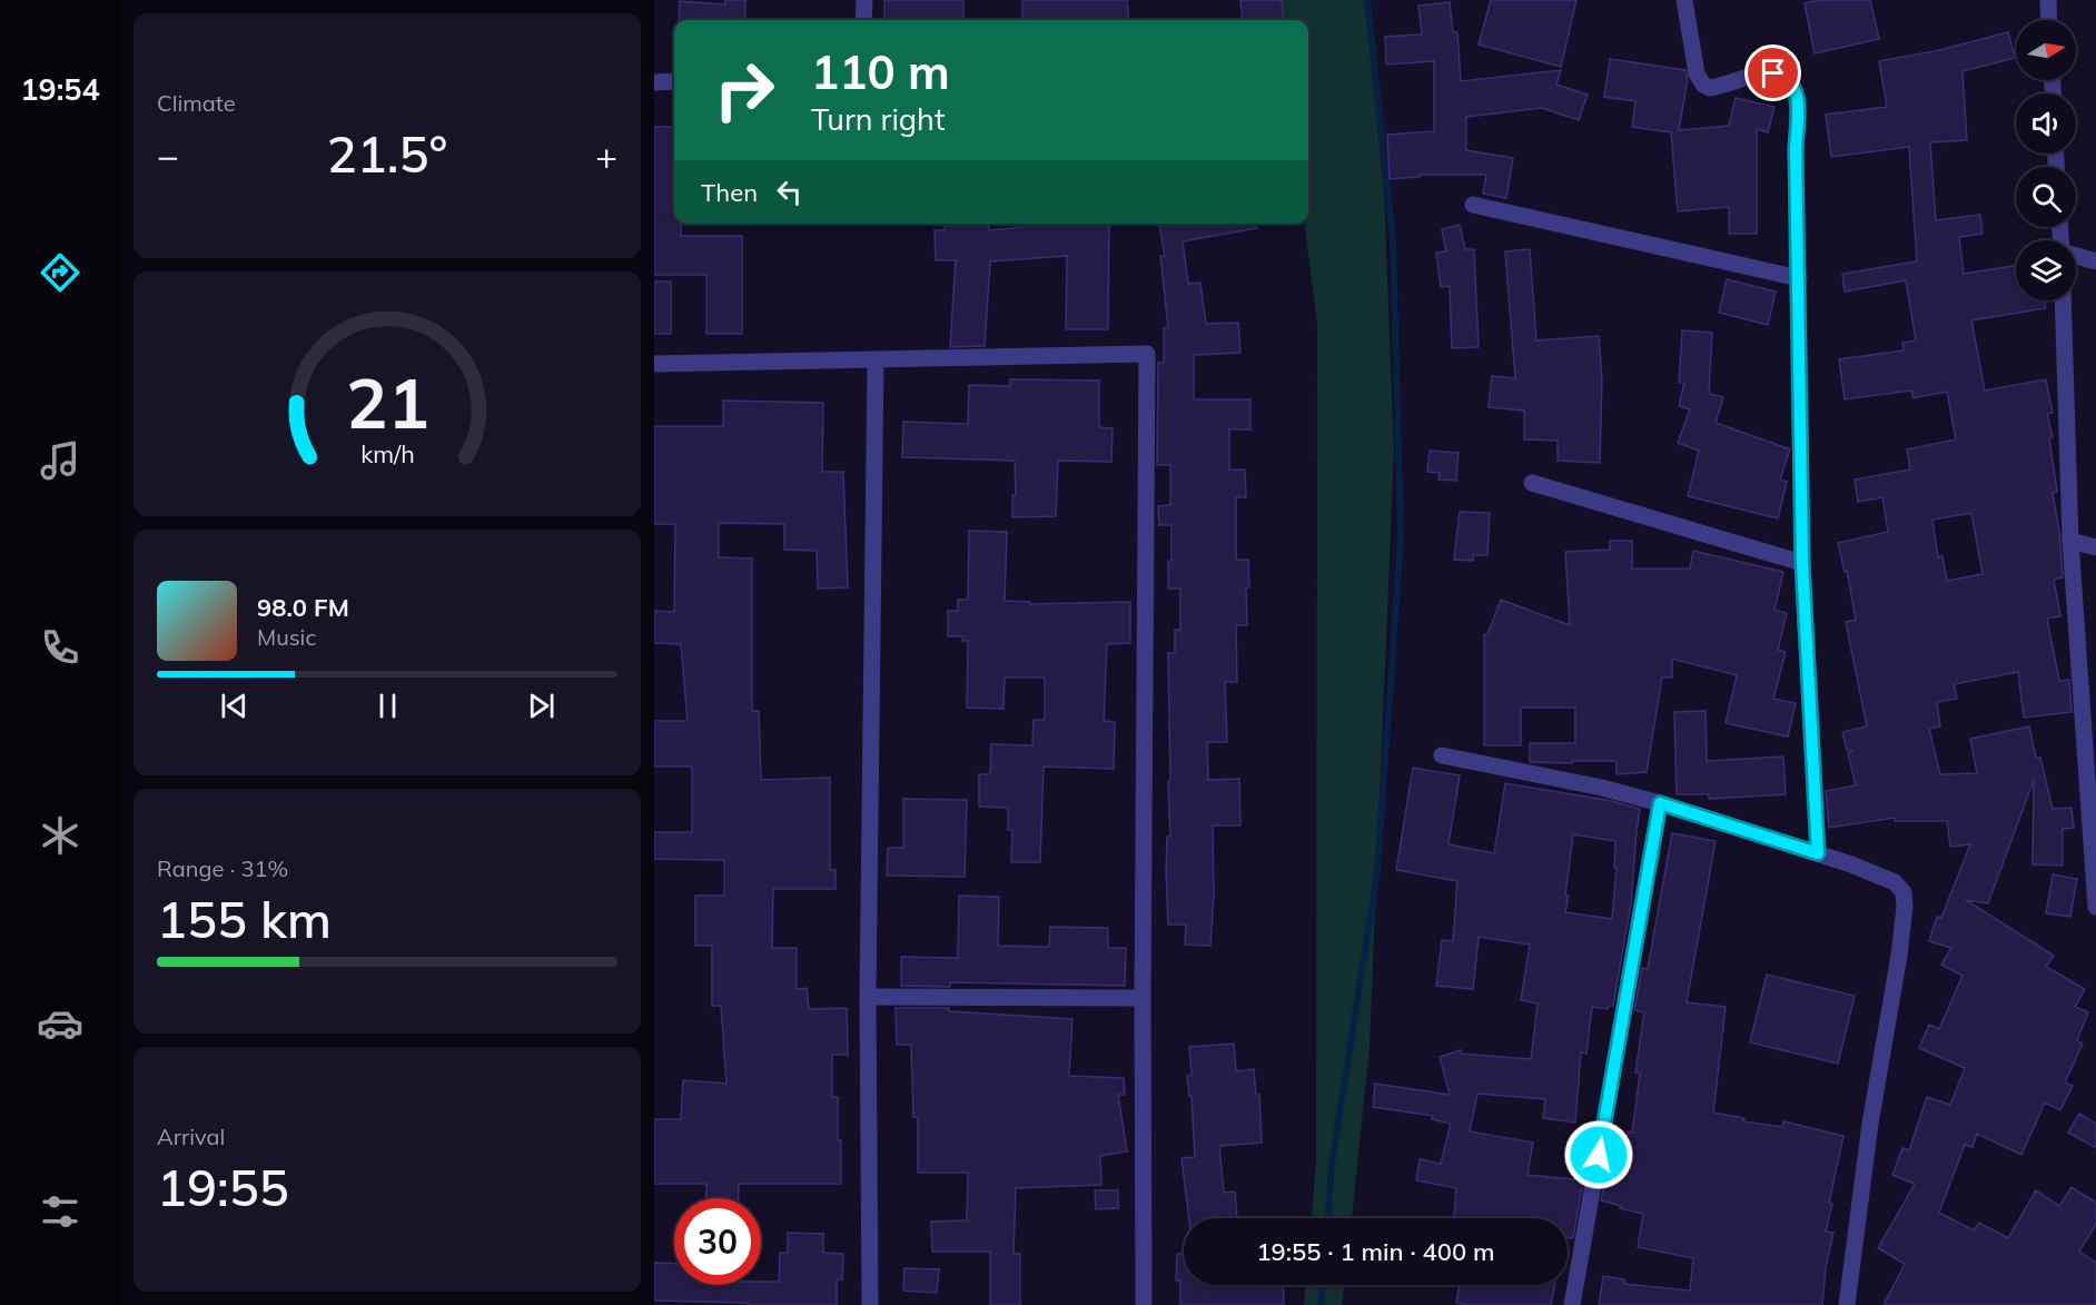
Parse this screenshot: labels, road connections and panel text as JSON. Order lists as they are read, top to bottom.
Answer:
{
  "north": "right",
  "page": {
    "tabs": "19:54",
    "tile": [
      "Climate",
      ["Range · 31%", "155 km"],
      ["Arrival", "19:55"]
    ],
    "turn": ["110 m", "Turn right"],
    "heat": ["−", "21.5°", "+"],
    "then": "Then",
    "song": ["98.0 FM", "Music"],
    "limit": "30",
    "trip": "19:55 · 1 min · 400 m",
    "gauge": ["21", "km/h"]
  }
}
